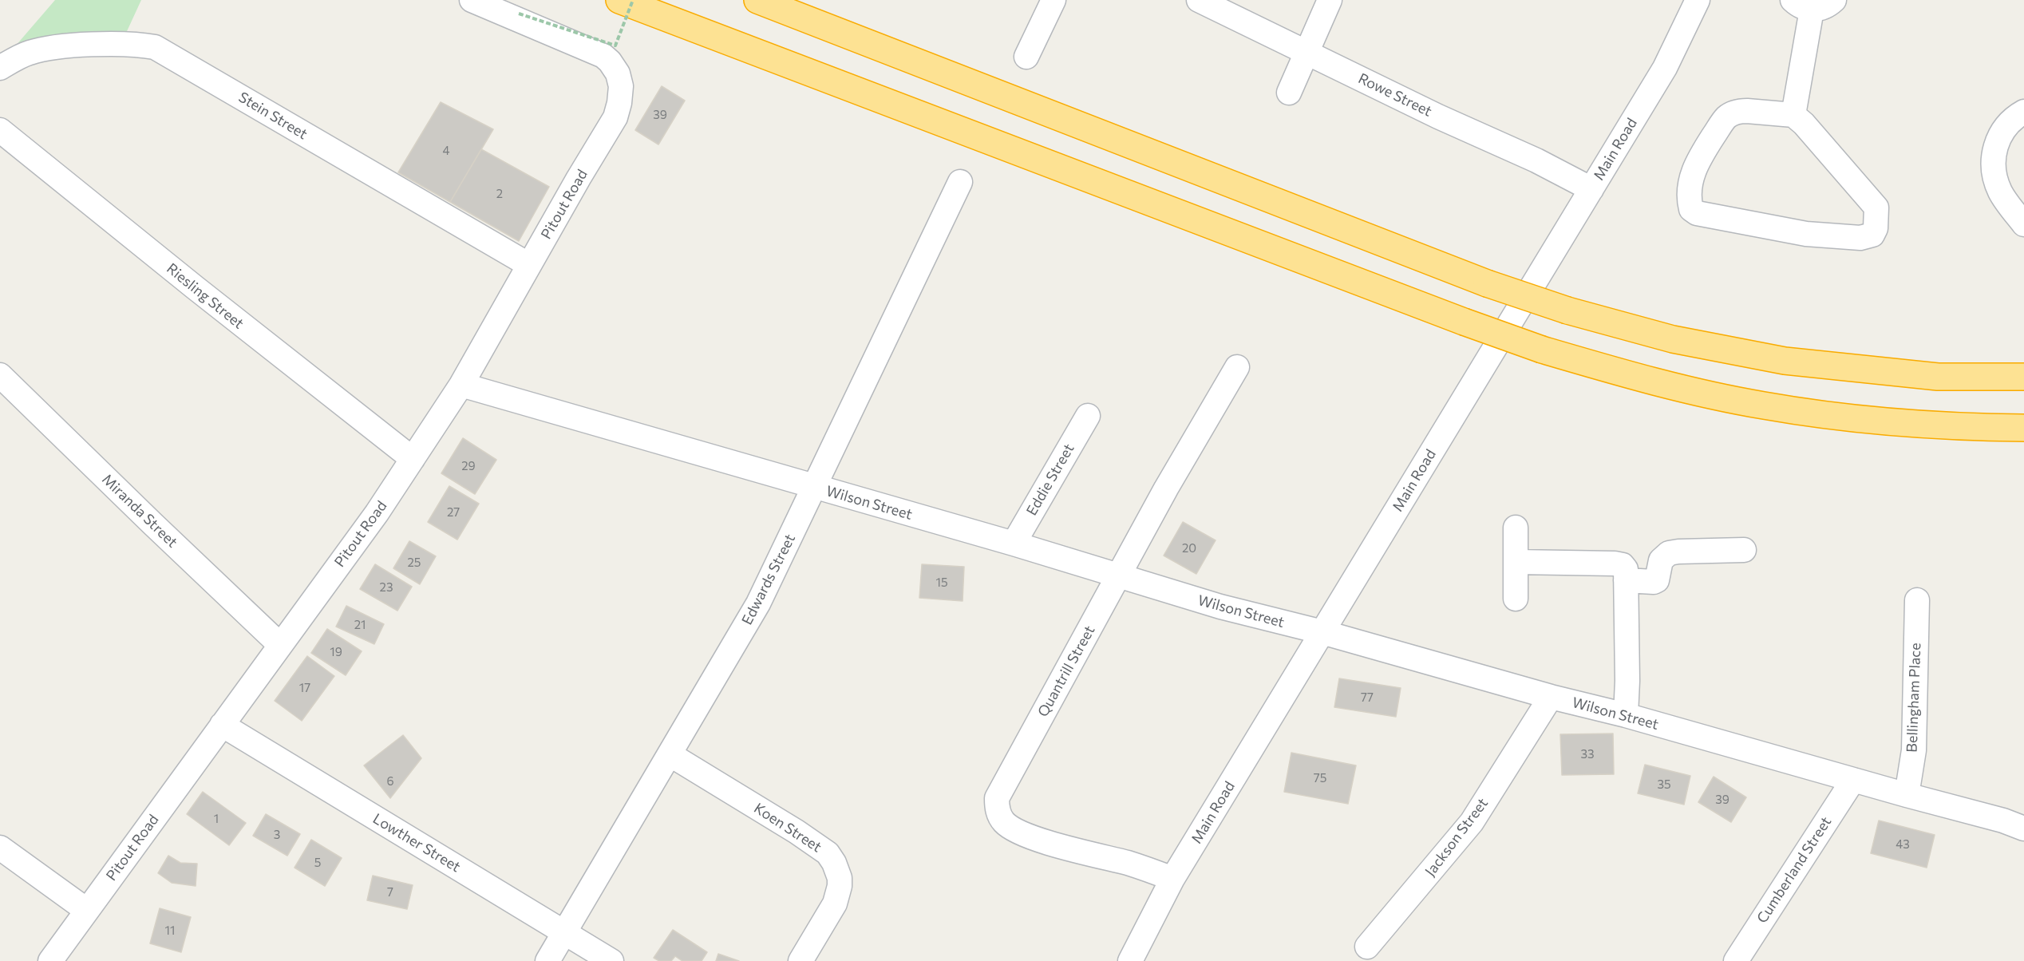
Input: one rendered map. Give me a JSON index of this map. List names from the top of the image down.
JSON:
{
  "streets": {
    "street": [
      "Rowe Street",
      "Stein Street",
      "Main Road",
      "Pitout Road",
      "Riesling Street",
      "Eddie Street",
      "Wilson Street",
      "Miranda Street",
      "Edwards Street",
      "Quantrill Street",
      "Bellingham Place",
      "Koen Street",
      "Jackson Street",
      "Lowther Street",
      "Cumberland Street"
    ]
  },
  "crossings": [
    ["Rowe Street", "Main Road"],
    ["Stein Street", "Pitout Road"],
    ["Main Road", "Wilson Street"],
    ["Main Road", "Quantrill Street"],
    ["Pitout Road", "Riesling Street"],
    ["Pitout Road", "Wilson Street"],
    ["Pitout Road", "Miranda Street"],
    ["Pitout Road", "Lowther Street"],
    ["Eddie Street", "Wilson Street"],
    ["Wilson Street", "Edwards Street"],
    ["Wilson Street", "Quantrill Street"],
    ["Wilson Street", "Bellingham Place"],
    ["Wilson Street", "Jackson Street"],
    ["Wilson Street", "Cumberland Street"],
    ["Edwards Street", "Koen Street"],
    ["Edwards Street", "Lowther Street"]
  ],
  "house_numbers": [
    "39",
    "4",
    "2",
    "29",
    "27",
    "20",
    "25",
    "15",
    "23",
    "21",
    "19",
    "17",
    "77",
    "33",
    "75",
    "6",
    "35",
    "39",
    "1",
    "3",
    "43",
    "5",
    "7",
    "11"
  ]
}
